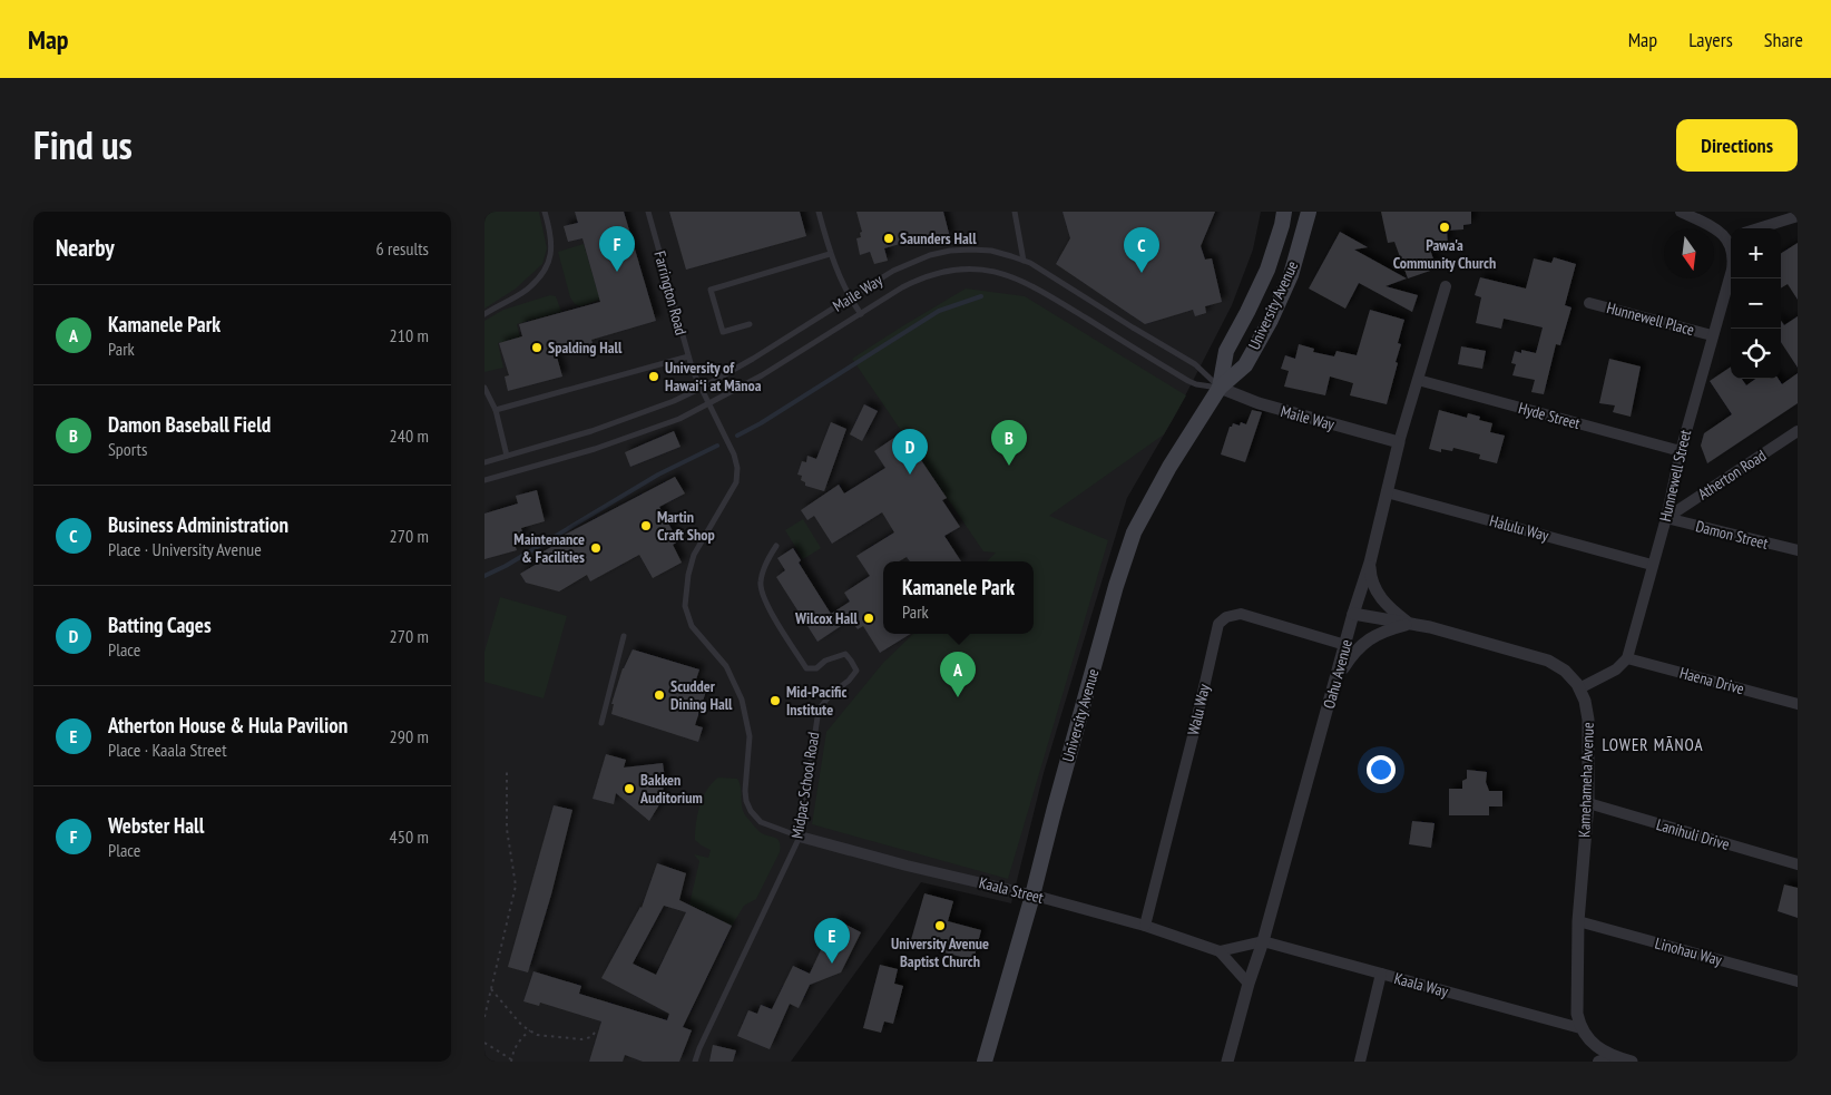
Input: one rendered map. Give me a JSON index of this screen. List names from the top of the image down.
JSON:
{
  "streets": {
    "main road": ["University Avenue"],
    "street": [
      "Maile Way",
      "Hunnewell Place",
      "Hyde Street",
      "Atherton Road",
      "Hunnewell Street",
      "Halulu Way",
      "Damon Street",
      "Oahu Avenue",
      "Haena Drive",
      "Walu Way",
      "Kamehameha Avenue",
      "Lanihuli Drive",
      "Kaala Street",
      "Linohau Way",
      "Kaala Way"
    ],
    "lane": ["Farrington Road", "Midpac School Road"]
  },
  "crossings": [
    ["Farrington Road", "Maile Way"],
    ["Farrington Road", "Midpac School Road"],
    ["Farrington Road", "Kaala Street"],
    ["Maile Way", "University Avenue"],
    ["Maile Way", "Oahu Avenue"],
    ["University Avenue", "Kaala Street"],
    ["Hunnewell Place", "Hunnewell Street"],
    ["Hyde Street", "Hunnewell Street"],
    ["Hyde Street", "Oahu Avenue"],
    ["Atherton Road", "Hunnewell Street"],
    ["Atherton Road", "Damon Street"],
    ["Hunnewell Street", "Halulu Way"],
    ["Hunnewell Street", "Damon Street"],
    ["Hunnewell Street", "Haena Drive"],
    ["Halulu Way", "Oahu Avenue"],
    ["Oahu Avenue", "Walu Way"],
    ["Oahu Avenue", "Kamehameha Avenue"],
    ["Oahu Avenue", "Kaala Street"],
    ["Oahu Avenue", "Kaala Way"],
    ["Walu Way", "Kaala Street"],
    ["Kamehameha Avenue", "Lanihuli Drive"],
    ["Kamehameha Avenue", "Linohau Way"],
    ["Kamehameha Avenue", "Kaala Way"],
    ["Midpac School Road", "Kaala Street"]
  ],
  "districts": ["LOWER MĀNOA"],
  "places": [
    "Pawa'a Community Church",
    "Saunders Hall",
    "Spalding Hall",
    "University of Hawaiʻi at Mānoa",
    "Martin Craft Shop",
    "Maintenance & Facilities",
    "Wilcox Hall",
    "Scudder Dining Hall",
    "Mid-Pacific Institute",
    "Bakken Auditorium",
    "University Avenue Baptist Church"
  ],
  "north": "bottom",
  "page": {
    "header": "Map",
    "nav": ["Map", "Layers", "Share"],
    "title": "Find us",
    "buttons": "Directions",
    "heading": ["Nearby", "6 results"],
    "pins": [
      "F",
      "C",
      "B",
      "D",
      "A",
      "E"
    ],
    "map_buttons": ["+", "−"],
    "list": [
      {
        "mark": "A",
        "name": "Kamanele Park",
        "note": "Park",
        "value": "210 m"
      },
      {
        "mark": "B",
        "name": "Damon Baseball Field",
        "note": "Sports",
        "value": "240 m"
      },
      {
        "mark": "C",
        "name": "Business Administration",
        "note": "Place · University Avenue",
        "value": "270 m"
      },
      {
        "mark": "D",
        "name": "Batting Cages",
        "note": "Place",
        "value": "270 m"
      },
      {
        "mark": "E",
        "name": "Atherton House & Hula Pavilion",
        "note": "Place · Kaala Street",
        "value": "290 m"
      },
      {
        "mark": "F",
        "name": "Webster Hall",
        "note": "Place",
        "value": "450 m"
      }
    ],
    "popup": ["Kamanele Park", "Park"]
  }
}
